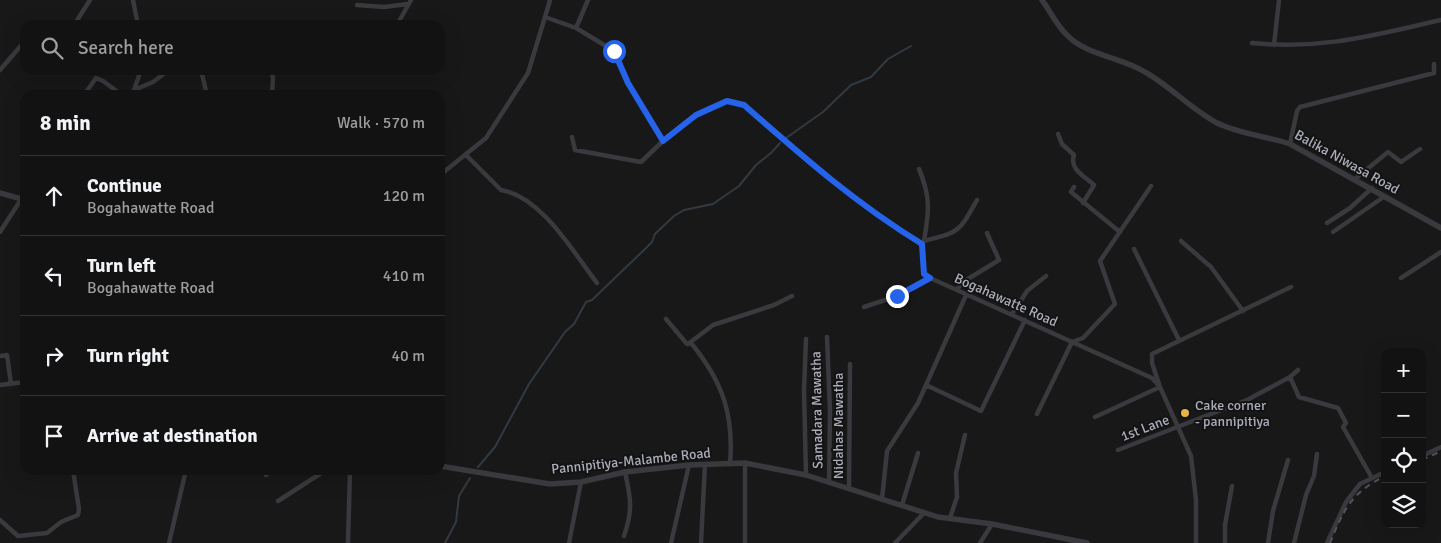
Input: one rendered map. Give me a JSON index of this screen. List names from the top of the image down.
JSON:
{
  "streets": {
    "street": [
      "Balika Niwasa Road",
      "Bogahawatte Road",
      "Samadara Mawatha",
      "Nidahas Mawatha",
      "1st Lane",
      "Pannipitiya-Malambe Road"
    ]
  },
  "crossings": [
    ["Bogahawatte Road", "1st Lane"],
    ["Samadara Mawatha", "Pannipitiya-Malambe Road"],
    ["Nidahas Mawatha", "Pannipitiya-Malambe Road"]
  ],
  "places": ["Cake corner - pannipitiya"],
  "page": {
    "search": "Search here",
    "heading": ["8 min", "Walk · 570 m"],
    "list": [
      ["Continue", "Bogahawatte Road", "120 m"],
      ["Turn left", "Bogahawatte Road", "410 m"],
      ["Turn right", "40 m"],
      "Arrive at destination"
    ],
    "map_buttons": ["+", "−"]
  }
}
